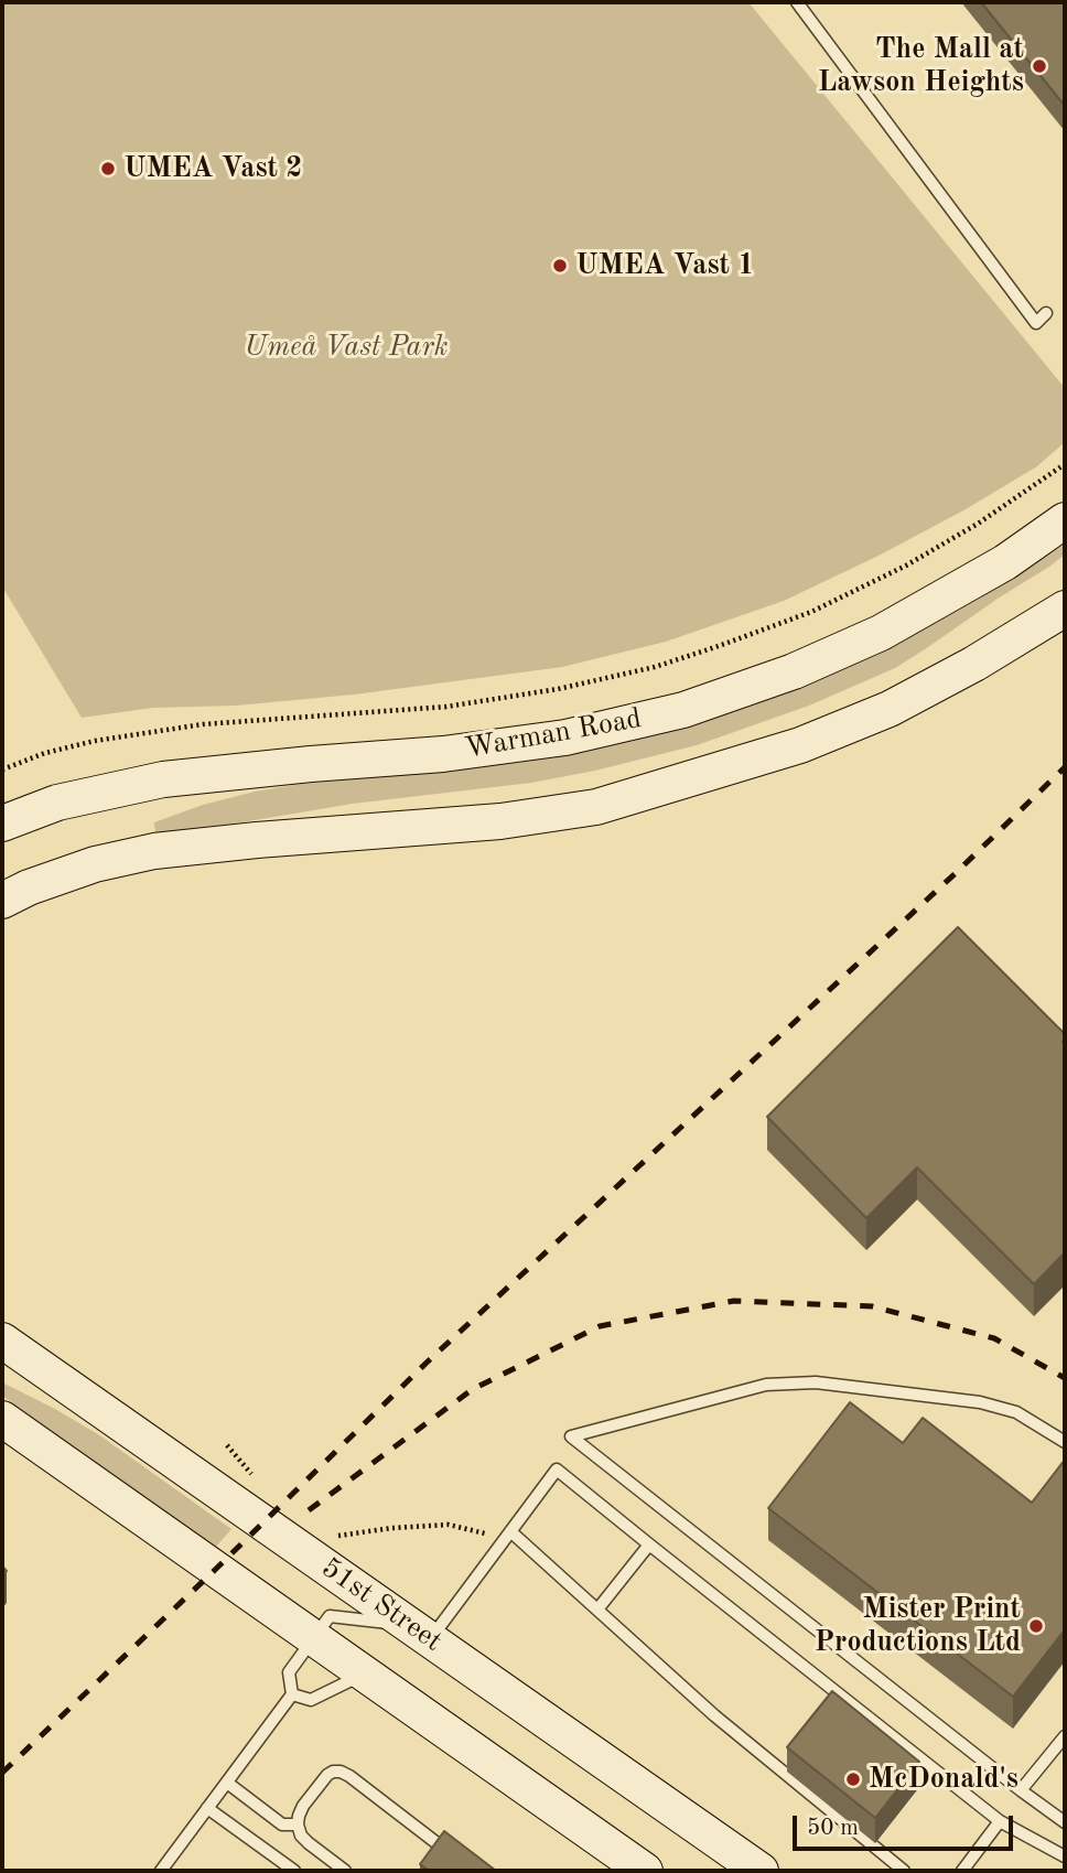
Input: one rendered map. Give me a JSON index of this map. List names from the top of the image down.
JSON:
{
  "streets": {
    "main road": ["Warman Road", "51st Street"]
  },
  "parks": ["Umeå Vast Park"],
  "places": [
    "The Mall at Lawson Heights",
    "UMEA Vast 2",
    "UMEA Vast 1",
    "Mister Print Productions Ltd",
    "McDonald's"
  ],
  "scale_bar": "50 m"
}
